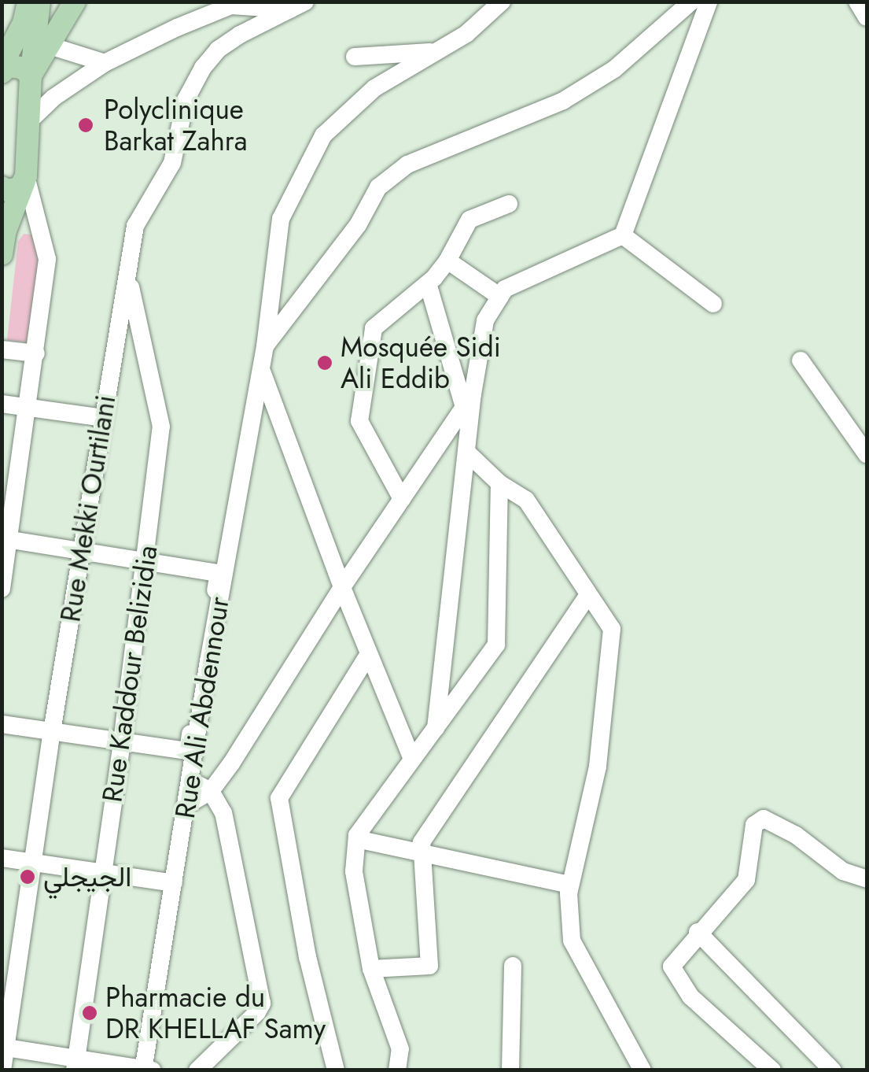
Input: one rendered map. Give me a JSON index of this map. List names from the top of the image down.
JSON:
{
  "streets": {
    "street": ["Rue Mekki Ourtilani", "Rue Kaddour Belizidia", "Rue Ali Abdennour"]
  },
  "crossings": [
    ["Rue Mekki Ourtilani", "Rue Kaddour Belizidia"]
  ],
  "places": [
    "Polyclinique Barkat Zahra",
    "Mosquée Sidi Ali Eddib",
    "الجيجلي",
    "Pharmacie du DR KHELLAF Samy"
  ]
}
